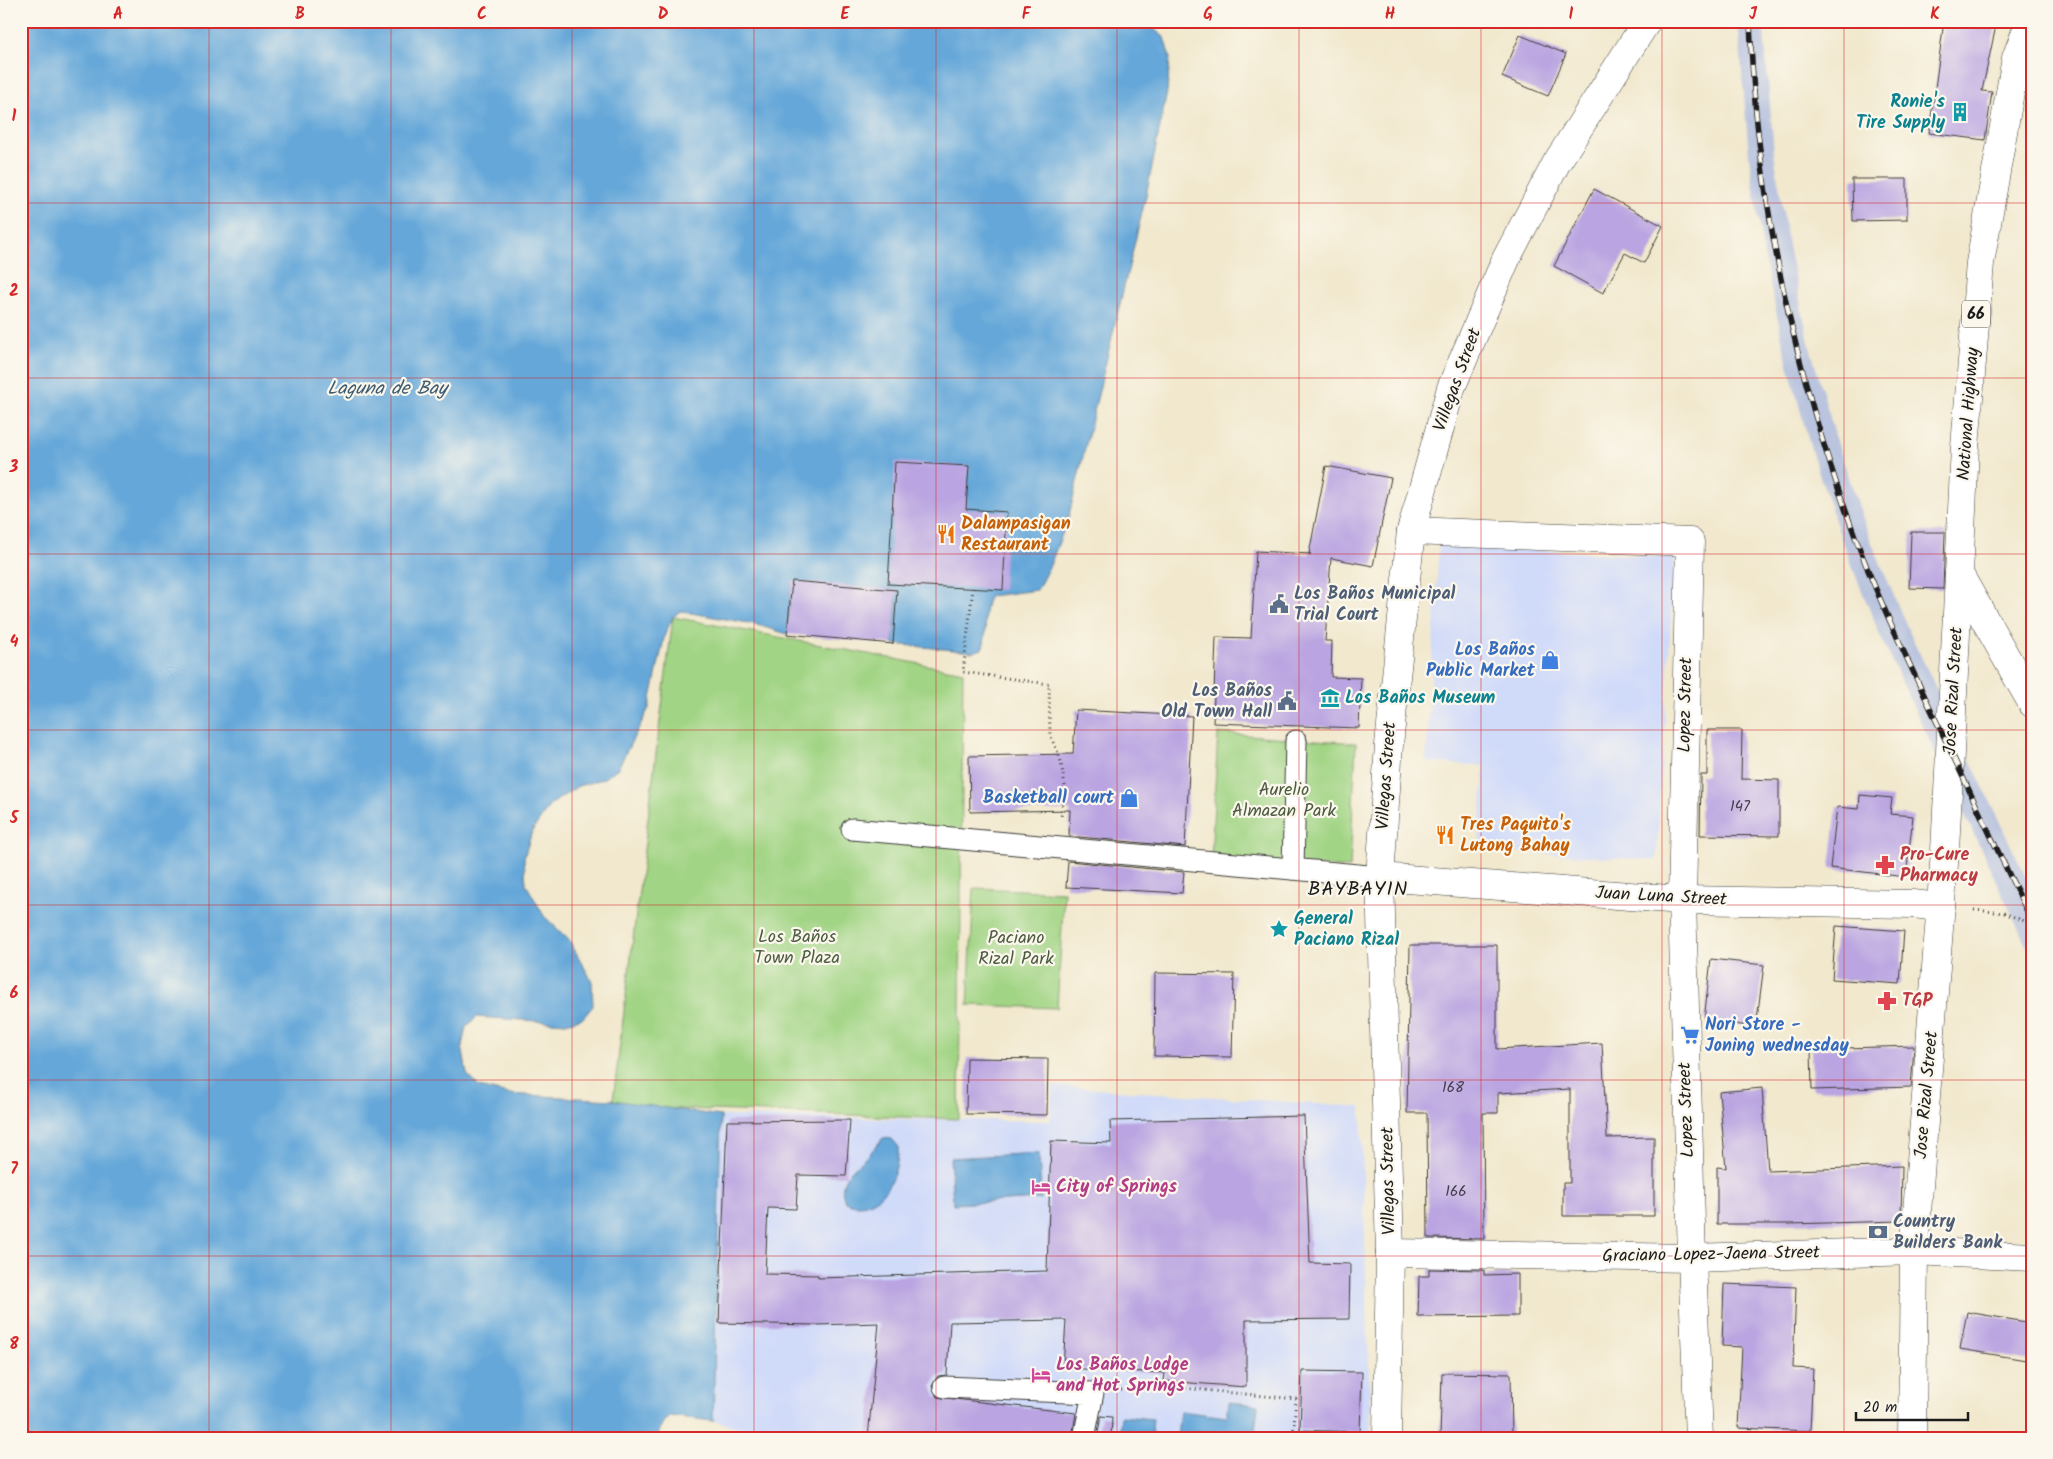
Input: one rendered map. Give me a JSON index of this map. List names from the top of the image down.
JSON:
{
  "streets": {
    "street": [
      "66",
      "Villegas Street",
      "National Highway",
      "Jose Rizal Street",
      "Lopez Street",
      "Juan Luna Street",
      "Graciano Lopez-Jaena Street"
    ]
  },
  "crossings": [
    ["Villegas Street", "Lopez Street"],
    ["Villegas Street", "Juan Luna Street"],
    ["Villegas Street", "Graciano Lopez-Jaena Street"],
    ["National Highway", "Jose Rizal Street"],
    ["Jose Rizal Street", "Juan Luna Street"],
    ["Jose Rizal Street", "Graciano Lopez-Jaena Street"],
    ["Lopez Street", "Juan Luna Street"],
    ["Lopez Street", "Graciano Lopez-Jaena Street"]
  ],
  "districts": ["BAYBAYIN"],
  "water": ["Laguna de Bay"],
  "parks": ["Aurelio Almazan Park", "Los Baños Town Plaza", "Paciano Rizal Park"],
  "places": {
    "building": ["Ronie's Tire Supply"],
    "restaurant": ["Dalampasigan Restaurant", "Tres Paquito's Lutong Bahay"],
    "public building": ["Los Baños Municipal Trial Court", "Los Baños Old Town Hall"],
    "shop": ["Los Baños Public Market", "Basketball court"],
    "museum": ["Los Baños Museum"],
    "pharmacy": ["Pro-Cure Pharmacy", "TGP"],
    "place": ["General Paciano Rizal"],
    "supermarket": ["Nori Store - Joning wednesday"],
    "hotel": ["City of Springs", "Los Baños Lodge and Hot Springs"],
    "bank": ["Country Builders Bank"]
  },
  "house_numbers": ["147", "168", "166"],
  "scale_bar": "20 m",
  "grid": {
    "columns": [
      "A",
      "B",
      "C",
      "D",
      "E",
      "F",
      "G",
      "H",
      "I",
      "J",
      "K"
    ],
    "rows": [
      "1",
      "2",
      "3",
      "4",
      "5",
      "6",
      "7",
      "8"
    ]
  }
}
